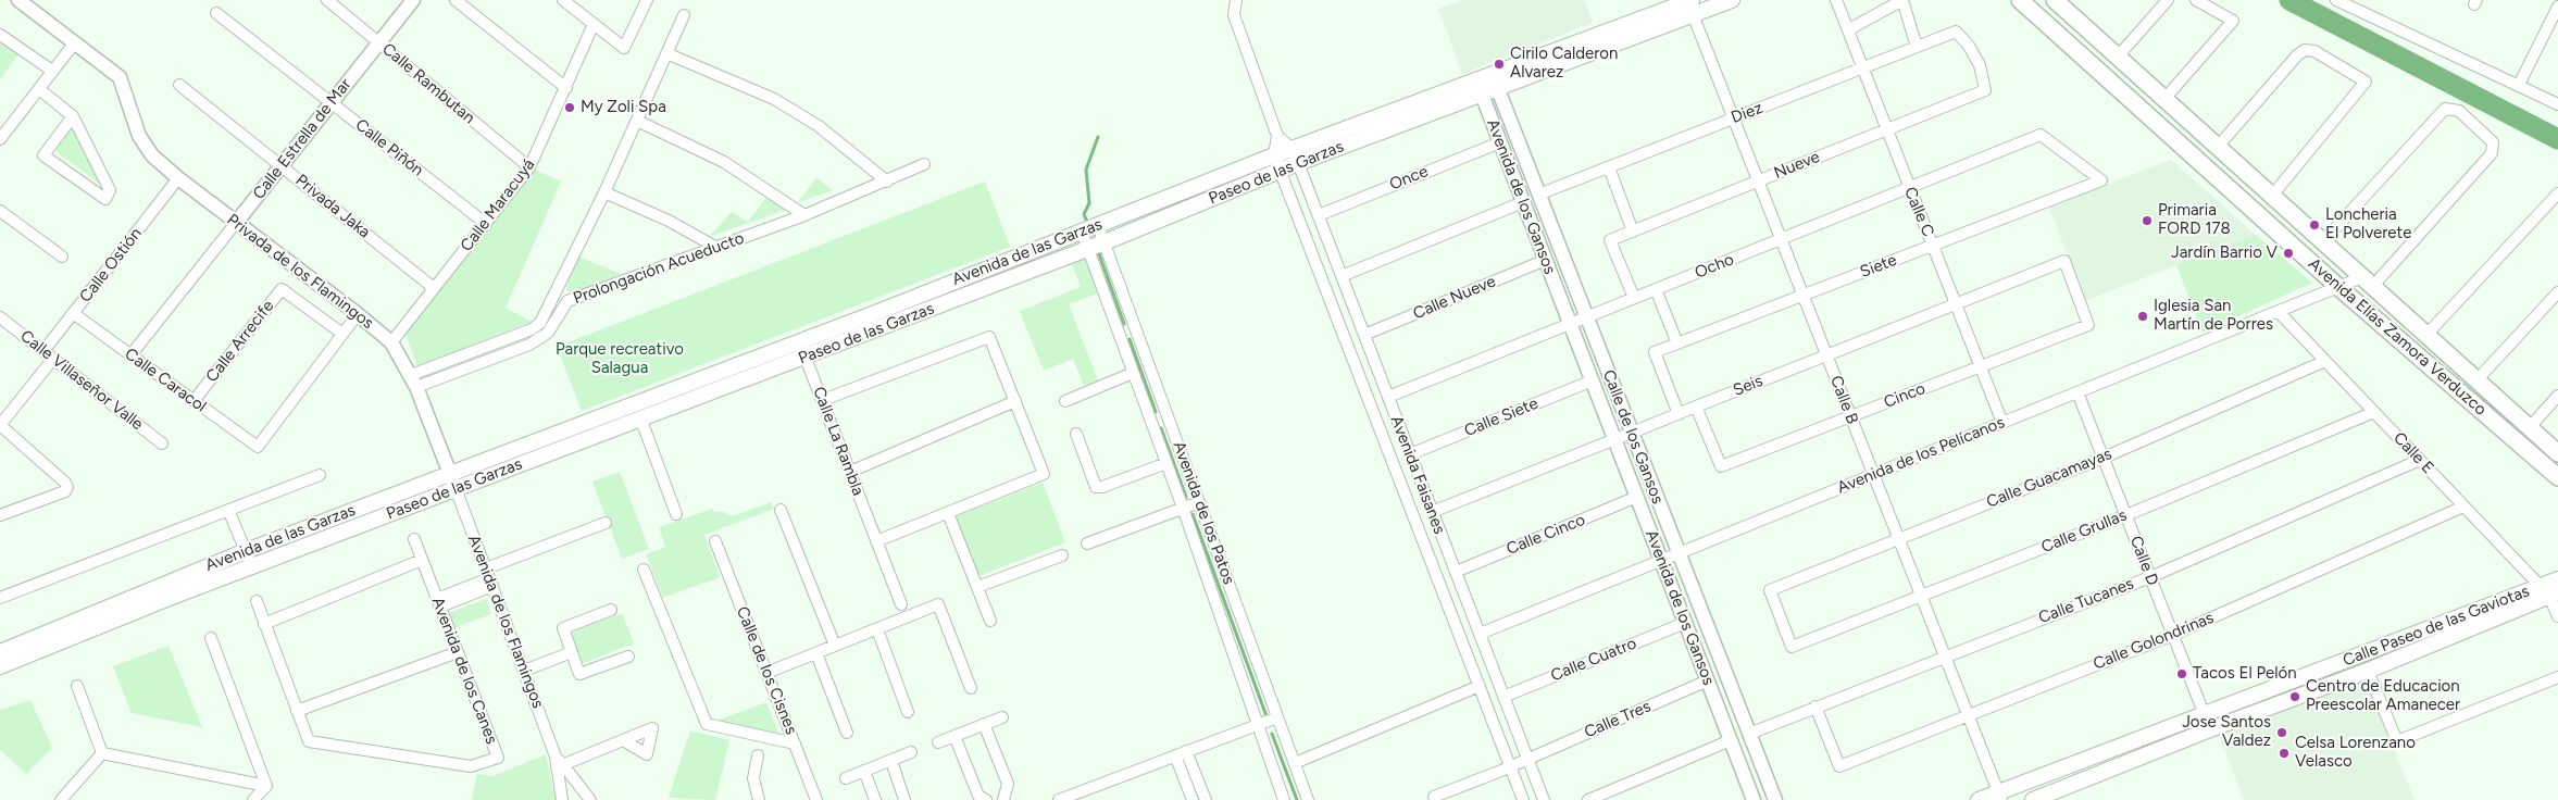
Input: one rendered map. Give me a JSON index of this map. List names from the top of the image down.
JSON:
{
  "streets": {
    "main road": [
      "Paseo de las Garzas",
      "Avenida de las Garzas",
      "Avenida Elías Zamora Verduzco",
      "Calle Paseo de las Gaviotas"
    ],
    "street": [
      "Calle Rambutan",
      "Diez",
      "Calle Estrella de Mar",
      "Calle Piñón",
      "Nueve",
      "Once",
      "Avenida de los Gansos",
      "Calle Maracuyá",
      "Privada Jaka",
      "Calle C",
      "Calle Ostión",
      "Ocho",
      "Siete",
      "Prolongación Acueducto",
      "Privada de los Flamingos",
      "Calle Nueve",
      "Calle Arrecife",
      "Calle Villaseñor Valle",
      "Calle Caracol",
      "Seis",
      "Cinco",
      "Calle B",
      "Calle Siete",
      "Calle de los Gansos",
      "Calle La Rambla",
      "Calle E",
      "Avenida de los Pelícanos",
      "Avenida Faisanes",
      "Calle Guacamayas",
      "Avenida de los Patos",
      "Calle Grullas",
      "Calle Cinco",
      "Calle D",
      "Calle Tucanes",
      "Avenida de los Flamingos",
      "Calle Golondrinas",
      "Calle Cuatro",
      "Avenida de los Canes",
      "Calle de los Cisnes",
      "Calle Tres"
    ]
  },
  "crossings": [
    ["Calle Rambutan", "Calle Estrella de Mar"],
    ["Calle Rambutan", "Calle Maracuyá"],
    ["Diez", "Nueve"],
    ["Diez", "Calle C"],
    ["Diez", "Calle B"],
    ["Diez", "Calle de los Gansos"],
    ["Calle Estrella de Mar", "Calle Piñón"],
    ["Calle Estrella de Mar", "Privada Jaka"],
    ["Calle Estrella de Mar", "Privada de los Flamingos"],
    ["Calle Estrella de Mar", "Calle Caracol"],
    ["Calle Piñón", "Calle Maracuyá"],
    ["Nueve", "Calle C"],
    ["Nueve", "Ocho"],
    ["Nueve", "Calle B"],
    ["Paseo de las Garzas", "Avenida de las Garzas"],
    ["Paseo de las Garzas", "Privada de los Flamingos"],
    ["Paseo de las Garzas", "Calle La Rambla"],
    ["Paseo de las Garzas", "Avenida Faisanes"],
    ["Paseo de las Garzas", "Avenida de los Patos"],
    ["Paseo de las Garzas", "Avenida de los Flamingos"],
    ["Once", "Avenida de los Gansos"],
    ["Once", "Avenida Faisanes"],
    ["Avenida de los Gansos", "Avenida de las Garzas"],
    ["Avenida de los Gansos", "Ocho"],
    ["Avenida de los Gansos", "Calle Nueve"],
    ["Avenida de los Gansos", "Seis"],
    ["Avenida de los Gansos", "Calle Siete"],
    ["Avenida de los Gansos", "Avenida de los Pelícanos"],
    ["Avenida de los Gansos", "Calle Cinco"],
    ["Avenida de los Gansos", "Calle Cuatro"],
    ["Avenida de los Gansos", "Calle Tres"],
    ["Calle Maracuyá", "Privada Jaka"],
    ["Calle Maracuyá", "Privada de los Flamingos"],
    ["Calle C", "Ocho"],
    ["Calle C", "Siete"],
    ["Calle C", "Seis"],
    ["Calle C", "Cinco"],
    ["Calle C", "Avenida de los Pelícanos"],
    ["Avenida de las Garzas", "Privada de los Flamingos"],
    ["Avenida de las Garzas", "Calle B"],
    ["Avenida de las Garzas", "Calle de los Gansos"],
    ["Avenida de las Garzas", "Calle La Rambla"],
    ["Avenida de las Garzas", "Avenida Faisanes"],
    ["Avenida de las Garzas", "Avenida de los Patos"],
    ["Calle Ostión", "Privada de los Flamingos"],
    ["Calle Ostión", "Calle Villaseñor Valle"],
    ["Calle Ostión", "Calle Caracol"],
    ["Ocho", "Siete"],
    ["Ocho", "Calle B"],
    ["Ocho", "Calle de los Gansos"],
    ["Ocho", "Avenida Faisanes"],
    ["Siete", "Seis"],
    ["Siete", "Calle B"],
    ["Prolongación Acueducto", "Privada de los Flamingos"],
    ["Privada de los Flamingos", "Avenida de los Flamingos"],
    ["Calle Nueve", "Avenida Faisanes"],
    ["Avenida Elías Zamora Verduzco", "Avenida de los Pelícanos"],
    ["Calle Arrecife", "Calle Caracol"],
    ["Seis", "Cinco"],
    ["Seis", "Calle B"],
    ["Seis", "Calle de los Gansos"],
    ["Seis", "Avenida Faisanes"],
    ["Cinco", "Calle B"],
    ["Calle B", "Avenida de los Pelícanos"],
    ["Calle B", "Calle Guacamayas"],
    ["Calle B", "Calle Grullas"],
    ["Calle B", "Calle Tucanes"],
    ["Calle B", "Calle Paseo de las Gaviotas"],
    ["Calle B", "Calle Golondrinas"],
    ["Calle Siete", "Avenida Faisanes"],
    ["Calle de los Gansos", "Avenida de los Pelícanos"],
    ["Calle de los Gansos", "Calle Tucanes"],
    ["Calle E", "Avenida de los Pelícanos"],
    ["Calle E", "Calle Guacamayas"],
    ["Calle E", "Calle Grullas"],
    ["Calle E", "Calle Tucanes"],
    ["Calle E", "Calle Paseo de las Gaviotas"],
    ["Calle E", "Calle Golondrinas"],
    ["Avenida de los Pelícanos", "Avenida Faisanes"],
    ["Avenida de los Pelícanos", "Calle D"],
    ["Avenida Faisanes", "Calle Cinco"],
    ["Avenida Faisanes", "Calle Cuatro"],
    ["Avenida Faisanes", "Calle Tres"],
    ["Calle Guacamayas", "Calle Grullas"],
    ["Calle Guacamayas", "Calle D"],
    ["Calle Grullas", "Calle D"],
    ["Calle D", "Calle Tucanes"],
    ["Calle D", "Calle Paseo de las Gaviotas"],
    ["Calle D", "Calle Golondrinas"],
    ["Calle Tucanes", "Calle Golondrinas"]
  ],
  "parks": ["Parque recreativo Salagua"],
  "places": [
    "Cirilo Calderon Alvarez",
    "My Zoli Spa",
    "Primaria FORD 178",
    "Loncheria El Polverete",
    "Jardín Barrio V",
    "Iglesia San Martín de Porres",
    "Tacos El Pelón",
    "Centro de Educacion Preescolar Amanecer",
    "Jose Santos Valdez",
    "Celsa Lorenzano Velasco"
  ]
}
